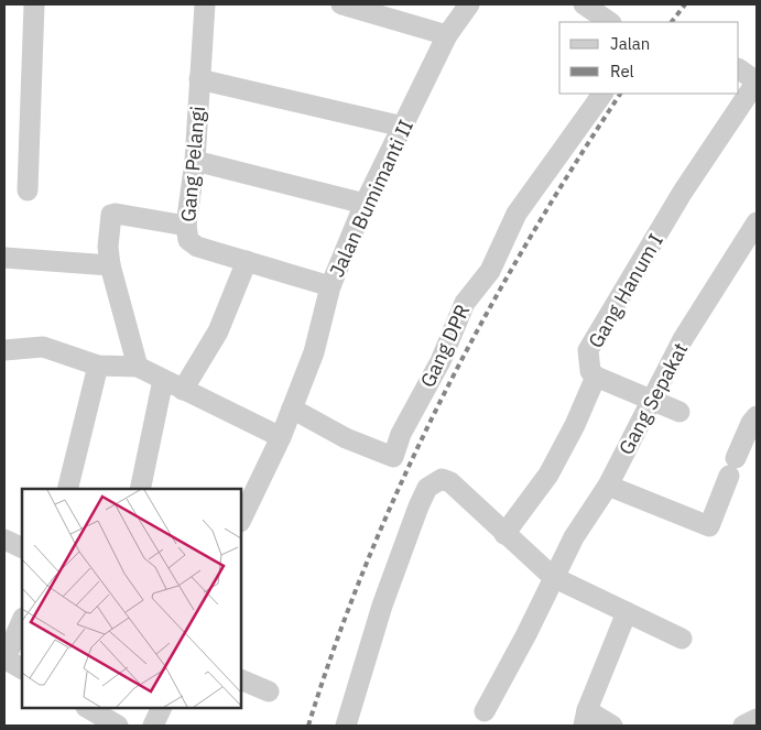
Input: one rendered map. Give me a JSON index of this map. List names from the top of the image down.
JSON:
{
  "streets": {
    "street": [
      "Gang Pelangi",
      "Jalan Bumimanti II",
      "Gang Hanum I",
      "Gang DPR",
      "Gang Sepakat"
    ]
  },
  "crossings": [
    ["Gang Pelangi", "Jalan Bumimanti II"],
    ["Jalan Bumimanti II", "Gang DPR"]
  ],
  "legend": ["Jalan", "Rel"]
}
